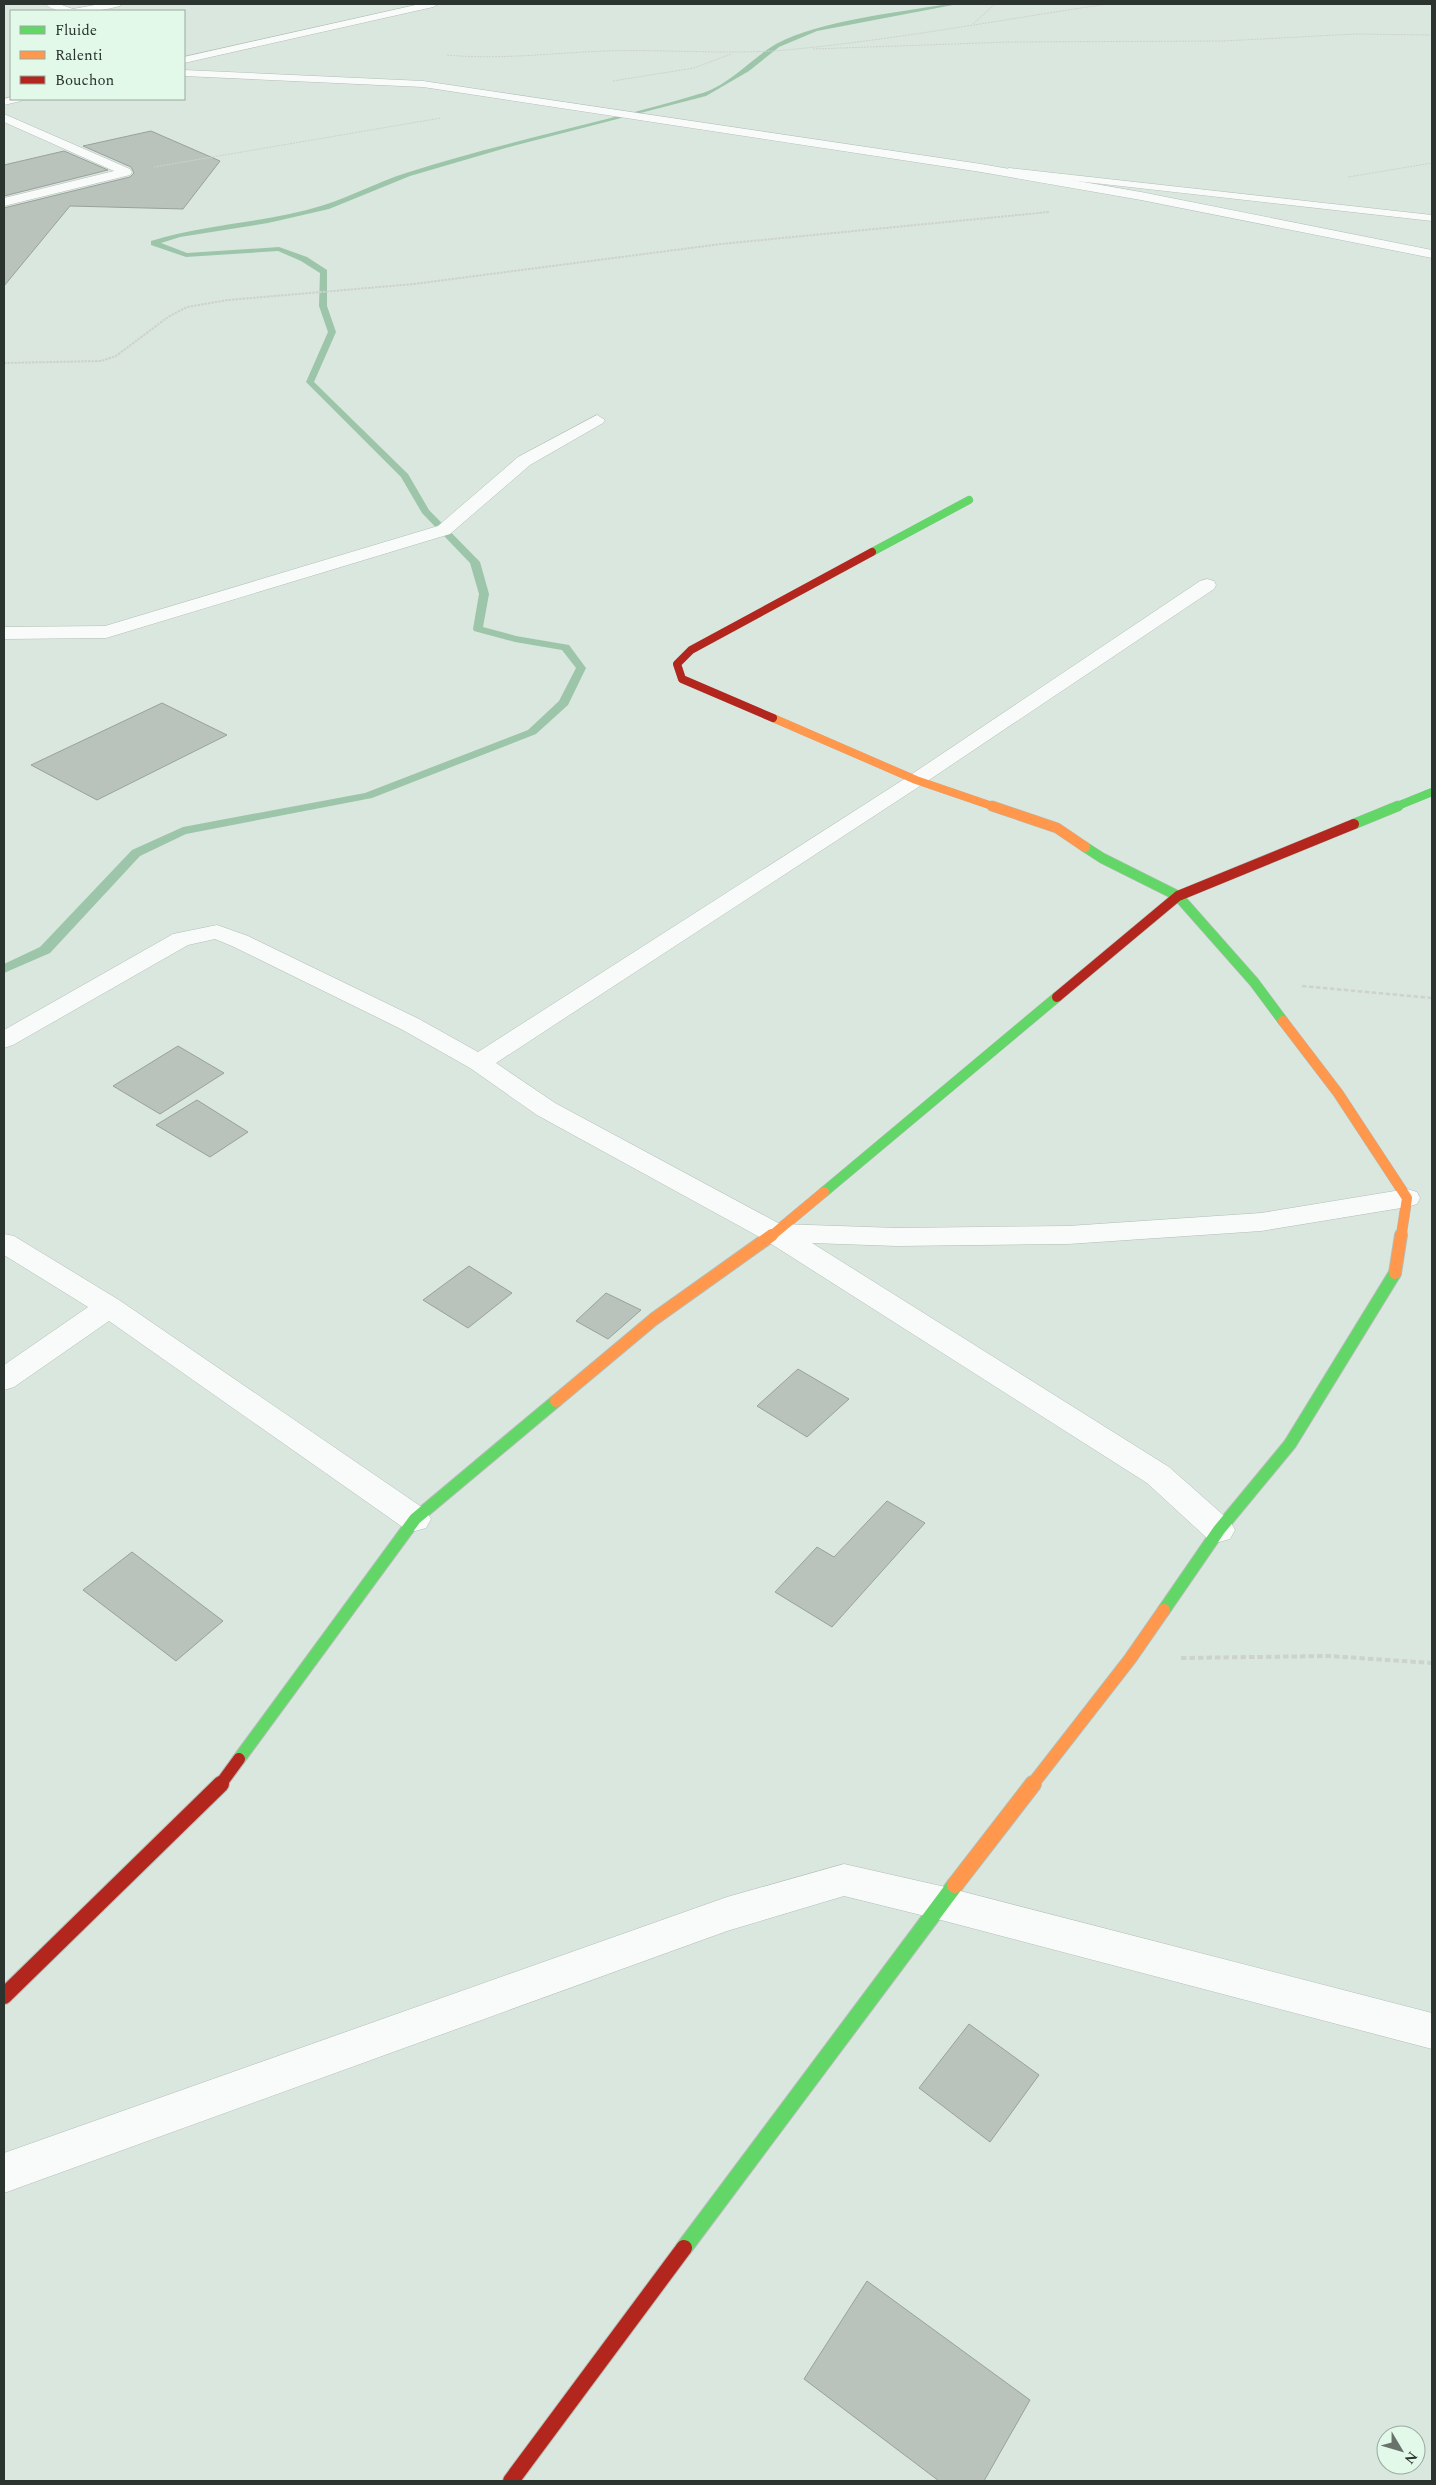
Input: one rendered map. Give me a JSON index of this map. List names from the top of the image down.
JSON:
{
  "legend": ["Fluide", "Ralenti", "Bouchon"],
  "north": "bottom right"
}
